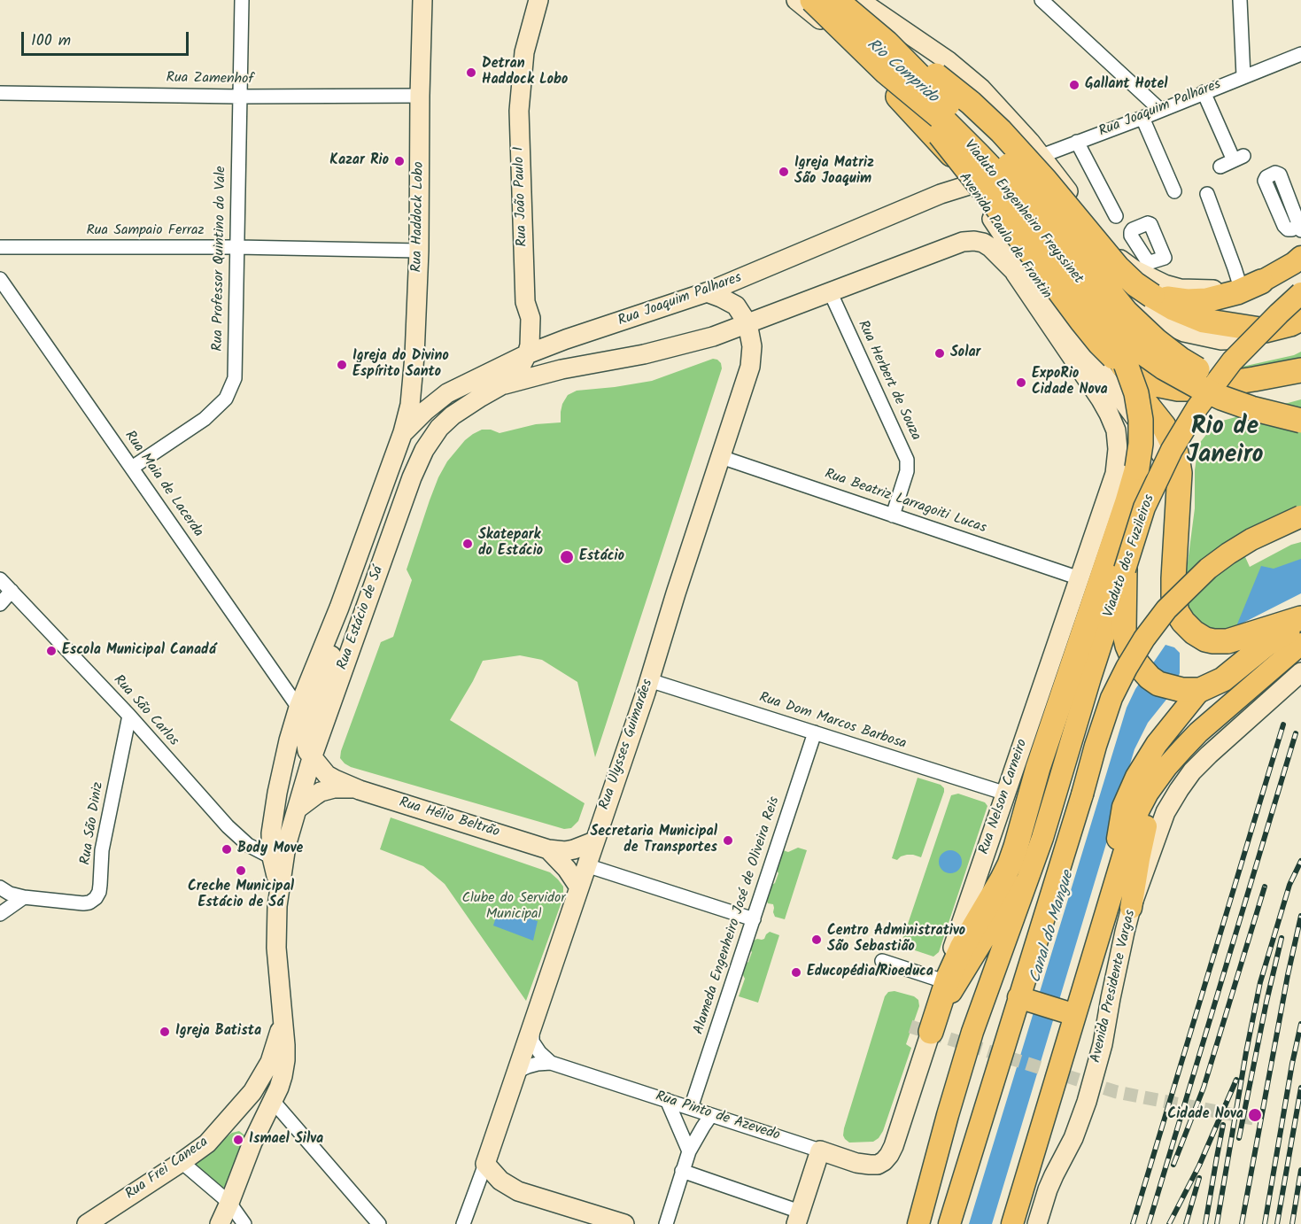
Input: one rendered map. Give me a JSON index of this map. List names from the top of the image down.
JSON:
{
  "streets": {
    "highway": ["Viaduto Engenheiro Freyssinet"],
    "main road": [
      "Rua Joaquim Palhares",
      "Rua João Paulo I",
      "Rua Haddock Lobo",
      "Avenida Paulo de Frontin",
      "Viaduto dos Fuzileiros",
      "Rua Estácio de Sá",
      "Rua Ulysses Guimarães",
      "Rua Nelson Carneiro",
      "Rua Hélio Beltrão",
      "Avenida Presidente Vargas",
      "Rua Pinto de Azevedo",
      "Rua Frei Caneca"
    ],
    "street": [
      "Rua Zamenhof",
      "Rua Sampaio Ferraz",
      "Rua Professor Quintino do Vale",
      "Rua Herbert de Souza",
      "Rua Maia de Lacerda",
      "Rua Beatriz Larragoiti Lucas",
      "Rua São Carlos",
      "Rua Dom Marcos Barbosa",
      "Rua São Diniz",
      "Alameda Engenheiro José de Oliveira Reis"
    ]
  },
  "crossings": [
    ["Rua Zamenhof", "Rua Haddock Lobo"],
    ["Rua Zamenhof", "Rua Professor Quintino do Vale"],
    ["Rua Joaquim Palhares", "Rua João Paulo I"],
    ["Rua Joaquim Palhares", "Rua Haddock Lobo"],
    ["Rua Joaquim Palhares", "Avenida Paulo de Frontin"],
    ["Rua Joaquim Palhares", "Rua Estácio de Sá"],
    ["Rua João Paulo I", "Rua Estácio de Sá"],
    ["Viaduto Engenheiro Freyssinet", "Avenida Paulo de Frontin"],
    ["Rua Haddock Lobo", "Rua Sampaio Ferraz"],
    ["Rua Haddock Lobo", "Rua Estácio de Sá"],
    ["Rua Sampaio Ferraz", "Rua Professor Quintino do Vale"],
    ["Avenida Paulo de Frontin", "Rua Nelson Carneiro"],
    ["Rua Professor Quintino do Vale", "Rua Maia de Lacerda"],
    ["Rua Herbert de Souza", "Rua Beatriz Larragoiti Lucas"],
    ["Rua Maia de Lacerda", "Rua Estácio de Sá"],
    ["Rua Beatriz Larragoiti Lucas", "Rua Ulysses Guimarães"],
    ["Rua Beatriz Larragoiti Lucas", "Rua Nelson Carneiro"],
    ["Rua Estácio de Sá", "Rua São Carlos"],
    ["Rua Estácio de Sá", "Rua Hélio Beltrão"],
    ["Rua Estácio de Sá", "Rua Frei Caneca"],
    ["Rua São Carlos", "Rua São Diniz"],
    ["Rua Dom Marcos Barbosa", "Rua Ulysses Guimarães"],
    ["Rua Dom Marcos Barbosa", "Rua Nelson Carneiro"],
    ["Rua Dom Marcos Barbosa", "Alameda Engenheiro José de Oliveira Reis"],
    ["Rua Ulysses Guimarães", "Rua Hélio Beltrão"],
    ["Rua Ulysses Guimarães", "Rua Pinto de Azevedo"],
    ["Rua Nelson Carneiro", "Rua Pinto de Azevedo"],
    ["Alameda Engenheiro José de Oliveira Reis", "Rua Pinto de Azevedo"]
  ],
  "districts": ["Rio de Janeiro"],
  "water": ["Rio Comprido", "Canal do Mangue"],
  "parks": ["Clube do Servidor Municipal"],
  "places": [
    "Detran Haddock Lobo",
    "Gallant Hotel",
    "Kazar Rio",
    "Igreja Matriz São Joaquim",
    "Solar",
    "Igreja do Divino Espírito Santo",
    "ExpoRio Cidade Nova",
    "Skatepark do Estácio",
    "Estácio",
    "Escola Municipal Canadá",
    "Secretaria Municipal de Transportes",
    "Body Move",
    "Creche Municipal Estácio de Sá",
    "Centro Administrativo São Sebastião",
    "Educopédia/Rioeduca",
    "Igreja Batista",
    "Cidade Nova",
    "Ismael Silva"
  ],
  "scale_bar": "100 m"
}
